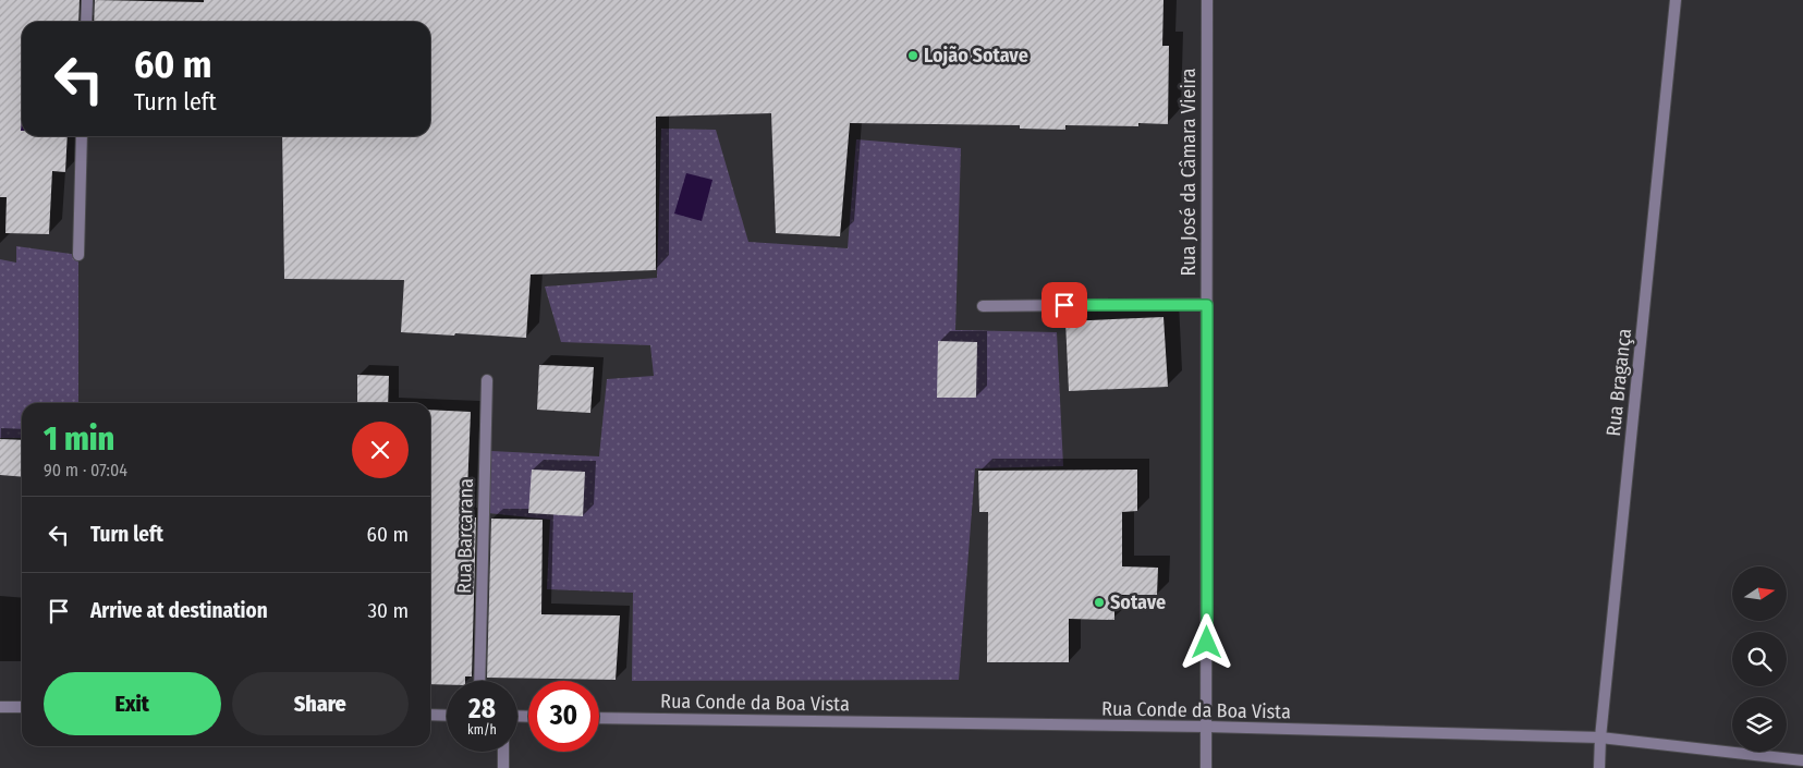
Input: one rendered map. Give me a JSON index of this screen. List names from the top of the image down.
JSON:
{
  "streets": {
    "street": [
      "Rua José da Câmara Vieira",
      "Rua Bragança",
      "Rua Barcarana",
      "Rua Conde da Boa Vista"
    ]
  },
  "crossings": [
    ["Rua José da Câmara Vieira", "Rua Conde da Boa Vista"],
    ["Rua Bragança", "Rua Conde da Boa Vista"]
  ],
  "places": ["Lojão Sotave", "Sotave"],
  "north": "right",
  "page": {
    "turn": ["60 m", "Turn left"],
    "heading": ["1 min", "90 m · 07:04"],
    "list": [
      {
        "name": "Turn left",
        "value": "60 m"
      },
      {
        "name": "Arrive at destination",
        "value": "30 m"
      }
    ],
    "buttons": ["Exit", "Share"],
    "speed": "28 km/h",
    "limit": "30"
  }
}
